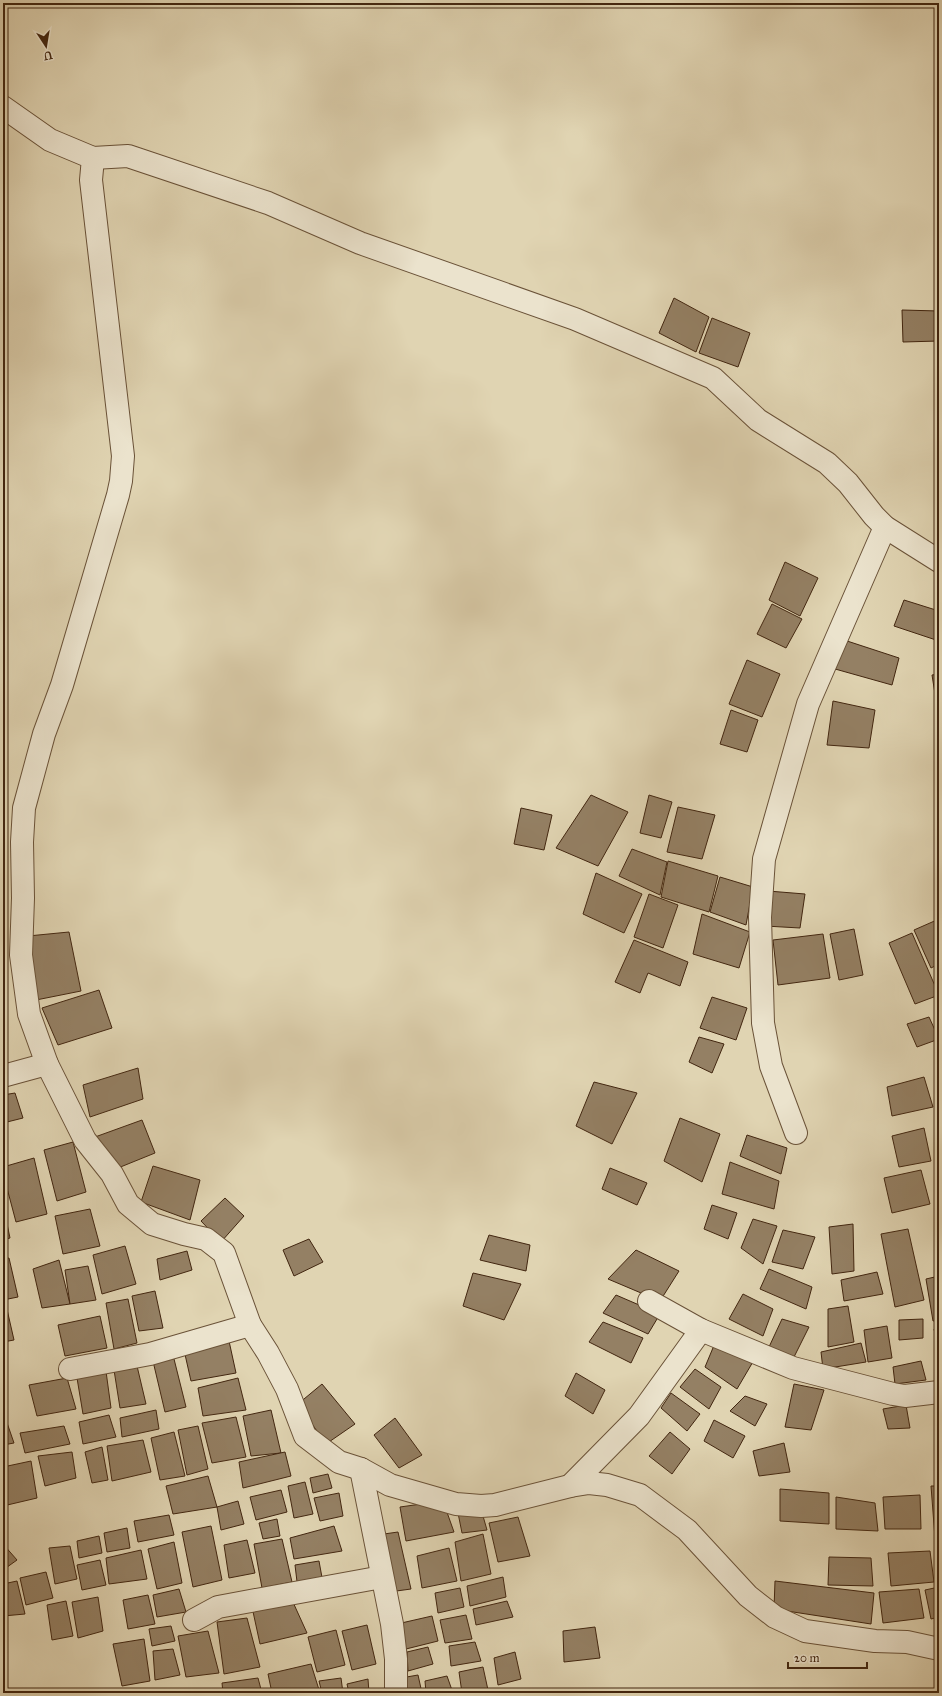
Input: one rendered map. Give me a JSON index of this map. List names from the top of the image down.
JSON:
{
  "scale_bar": "20 m",
  "north": "bottom"
}
